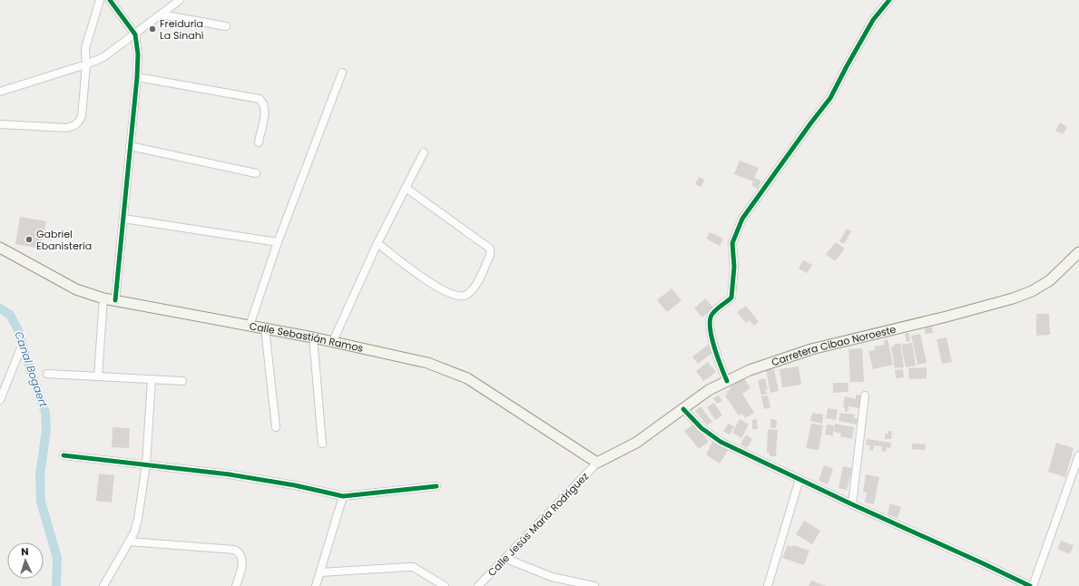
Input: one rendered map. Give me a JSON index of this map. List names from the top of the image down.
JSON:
{
  "streets": {
    "main road": ["Calle Sebastián Ramos", "Carretera Cibao Noroeste"],
    "street": ["Calle Jesús María Rodríguez"]
  },
  "crossings": [
    ["Calle Sebastián Ramos", "Carretera Cibao Noroeste"],
    ["Calle Sebastián Ramos", "Calle Jesús María Rodríguez"],
    ["Carretera Cibao Noroeste", "Calle Jesús María Rodríguez"]
  ],
  "water": ["Canal Bogaert"],
  "places": ["Freiduría La Sinahí", "Gabriel Ebanistería"],
  "north": "top"
}
